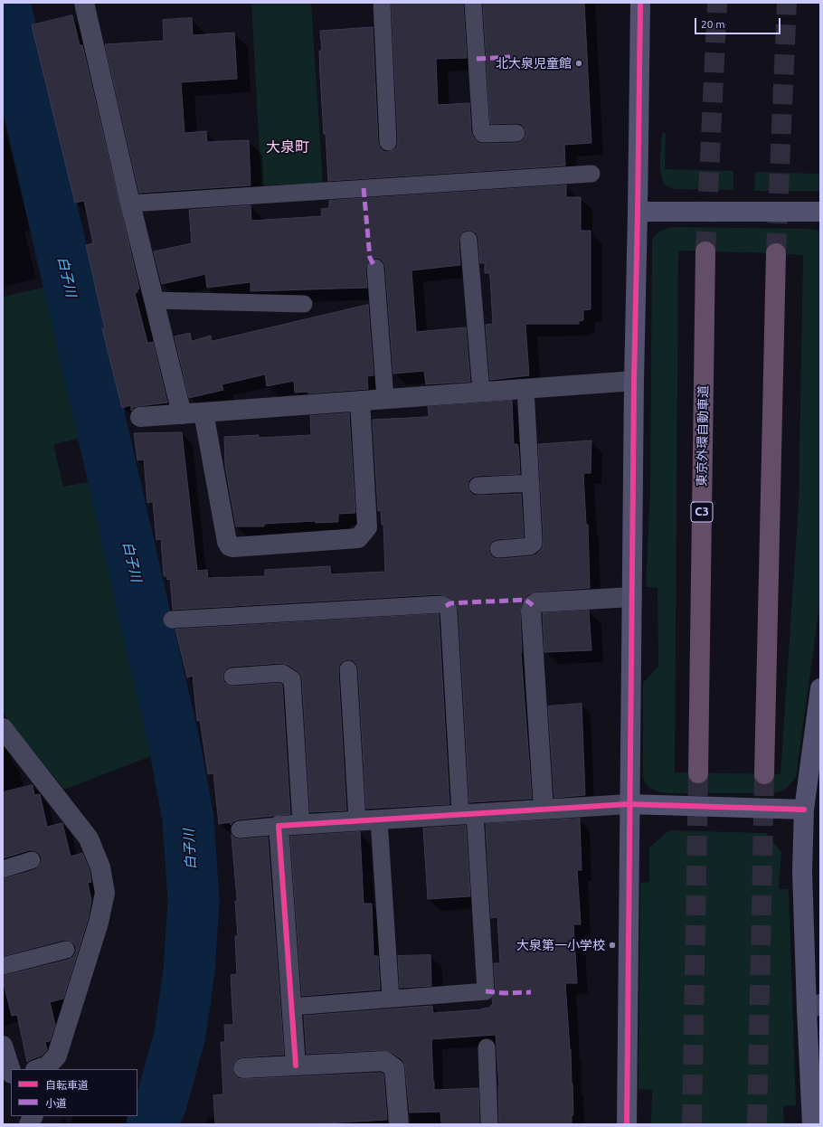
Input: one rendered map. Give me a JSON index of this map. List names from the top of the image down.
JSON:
{
  "streets": {
    "highway": ["東京外環自動車道", "C3"]
  },
  "districts": ["大泉町"],
  "water": ["白子川"],
  "places": ["北大泉児童館", "大泉第一小学校"],
  "legend": ["自転車道", "小道"],
  "scale_bar": "20 m"
}
